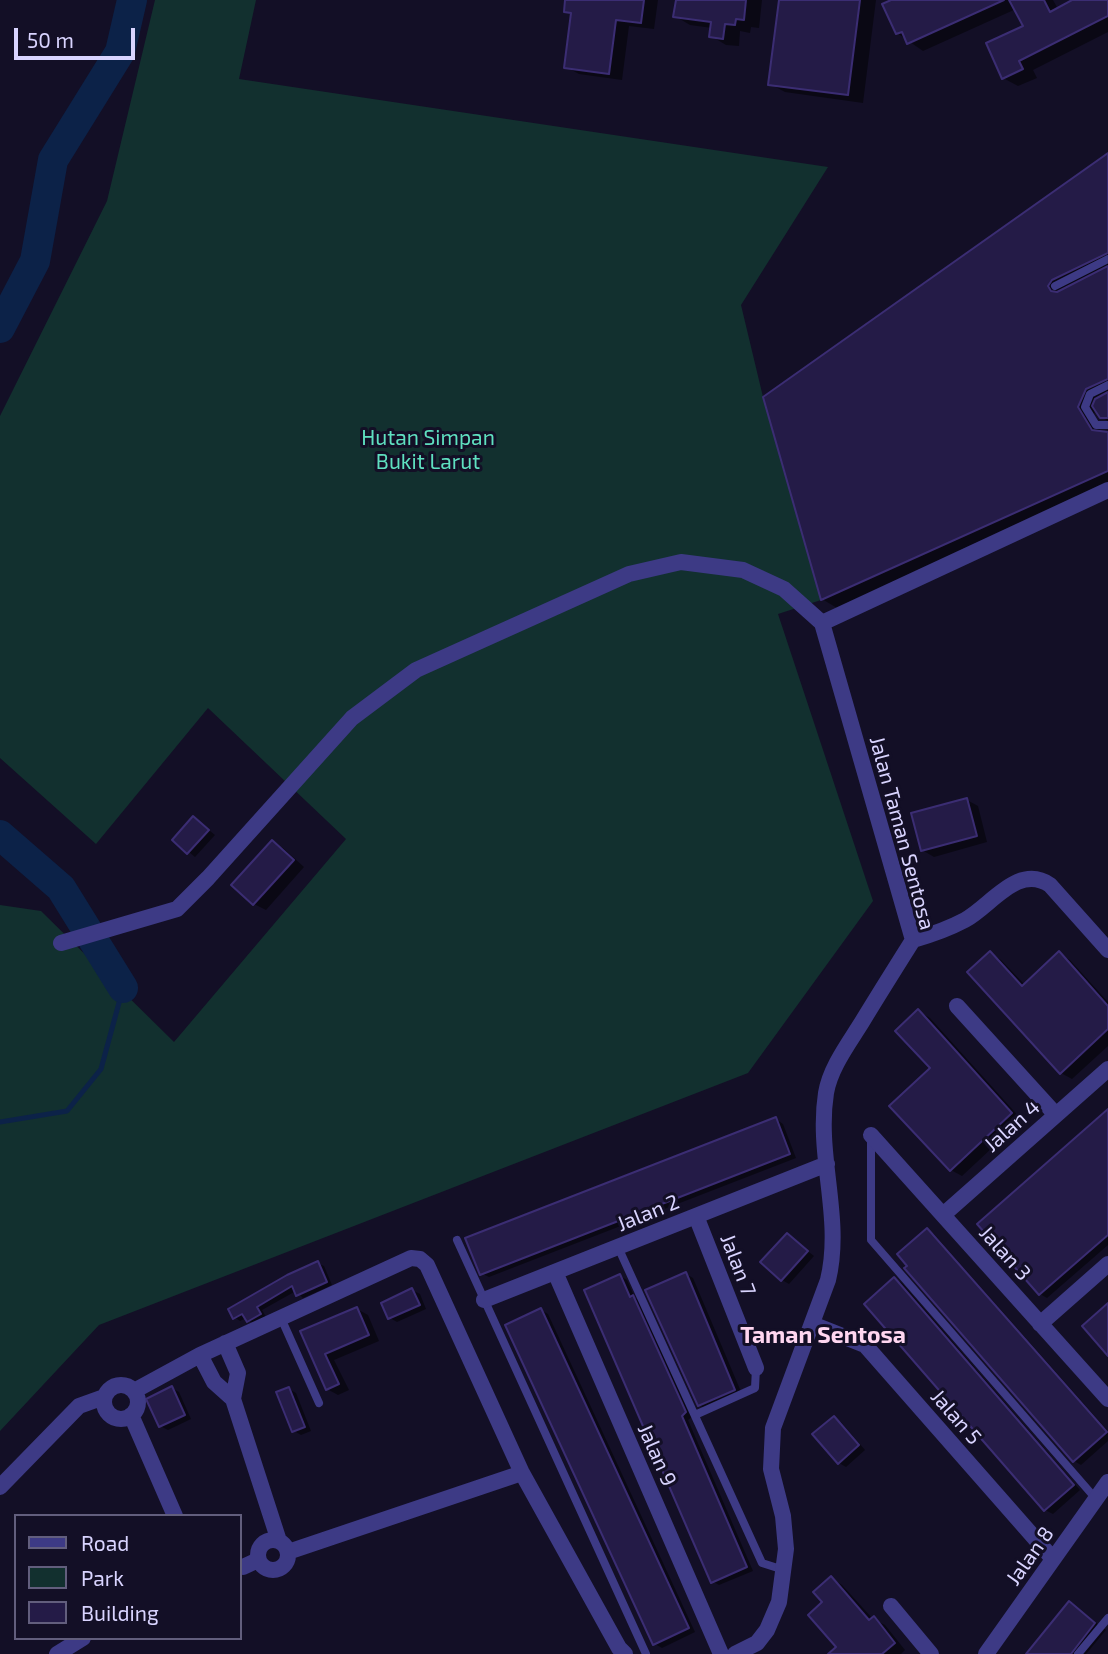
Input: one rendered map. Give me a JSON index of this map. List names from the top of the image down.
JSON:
{
  "streets": {
    "street": [
      "Jalan Taman Sentosa",
      "Jalan 4",
      "Jalan 2",
      "Jalan 3",
      "Jalan 7",
      "Jalan 5",
      "Jalan 9",
      "Jalan 8"
    ]
  },
  "crossings": [
    ["Jalan Taman Sentosa", "Jalan 2"],
    ["Jalan Taman Sentosa", "Jalan 5"],
    ["Jalan 4", "Jalan 3"],
    ["Jalan 2", "Jalan 7"],
    ["Jalan 2", "Jalan 9"],
    ["Jalan 5", "Jalan 8"]
  ],
  "districts": ["Taman Sentosa"],
  "parks": ["Hutan Simpan Bukit Larut"],
  "legend": ["Road", "Park", "Building"],
  "scale_bar": "50 m"
}
